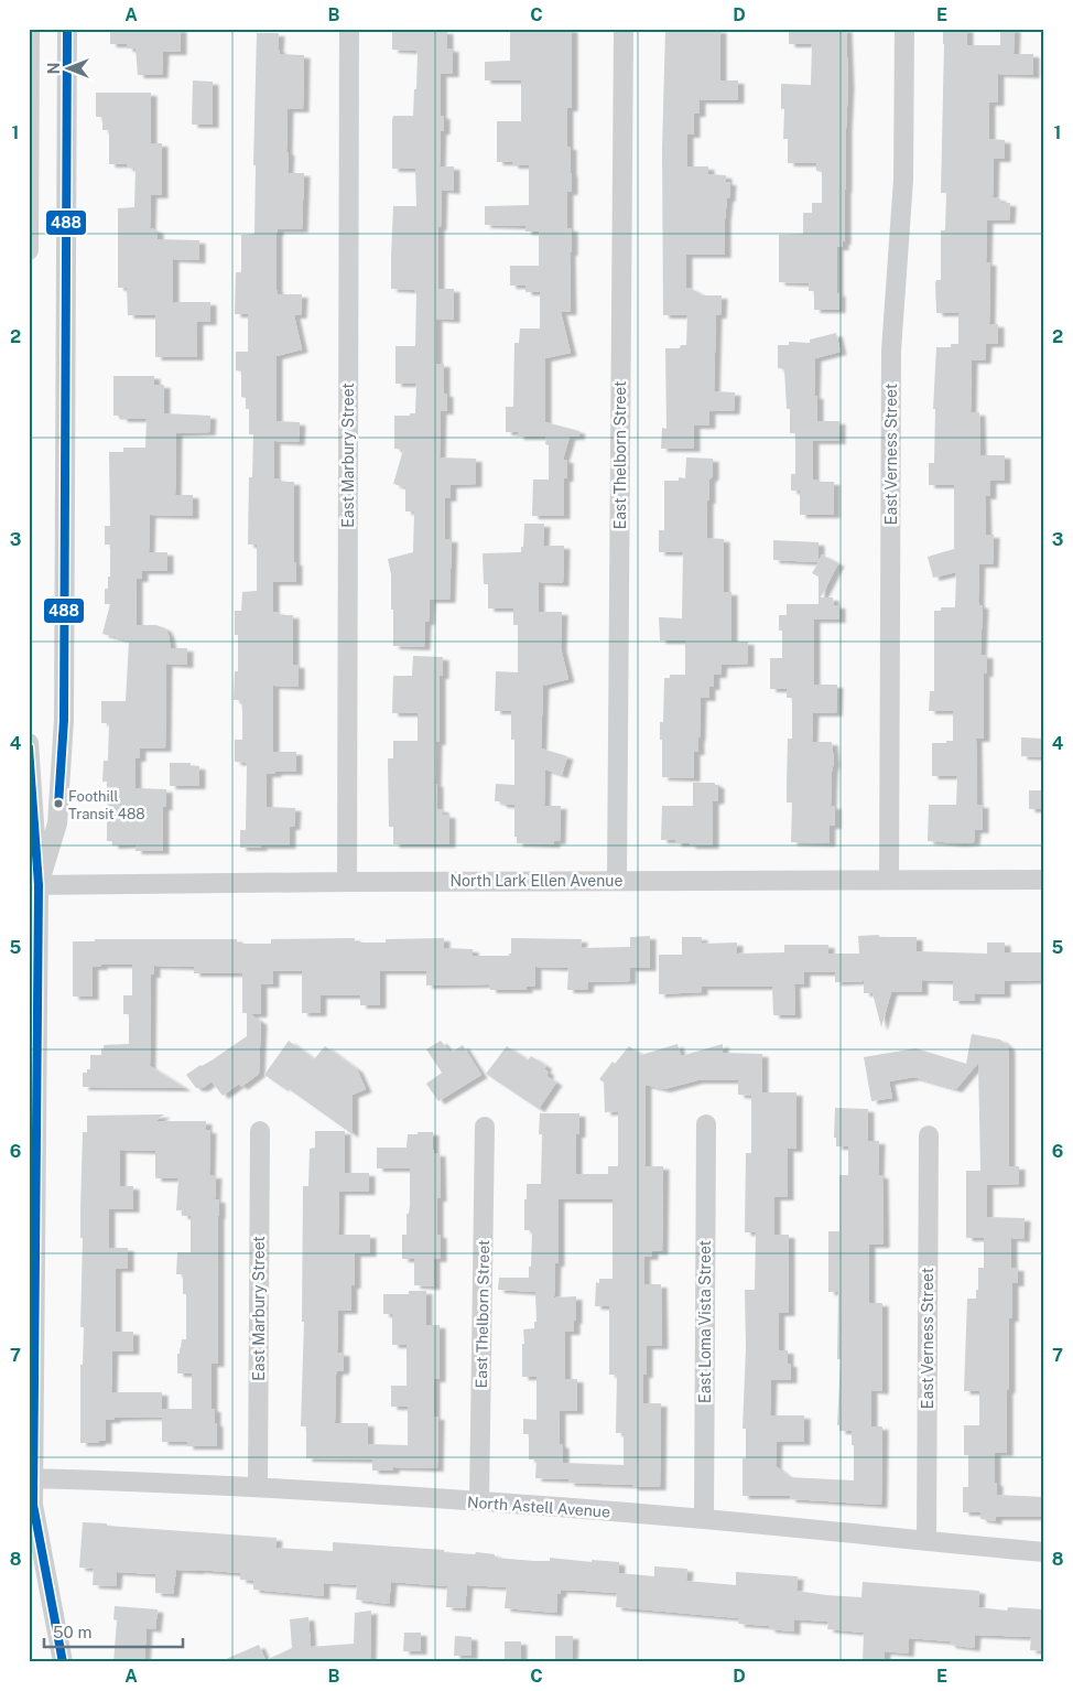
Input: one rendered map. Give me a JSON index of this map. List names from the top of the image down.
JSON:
{
  "streets": {
    "street": [
      "East Verness Street",
      "East Marbury Street",
      "East Thelborn Street",
      "North Lark Ellen Avenue",
      "East Loma Vista Street",
      "North Astell Avenue"
    ]
  },
  "crossings": [
    ["East Verness Street", "North Lark Ellen Avenue"],
    ["East Verness Street", "North Astell Avenue"],
    ["East Marbury Street", "North Lark Ellen Avenue"],
    ["East Marbury Street", "North Astell Avenue"],
    ["East Thelborn Street", "North Lark Ellen Avenue"],
    ["East Thelborn Street", "North Astell Avenue"],
    ["East Loma Vista Street", "North Astell Avenue"]
  ],
  "places": ["Foothill Transit 488"],
  "lines": ["transit line 488"],
  "scale_bar": "50 m",
  "north": "left",
  "grid": {
    "columns": [
      "A",
      "B",
      "C",
      "D",
      "E"
    ],
    "rows": [
      "1",
      "2",
      "3",
      "4",
      "5",
      "6",
      "7",
      "8"
    ]
  }
}
